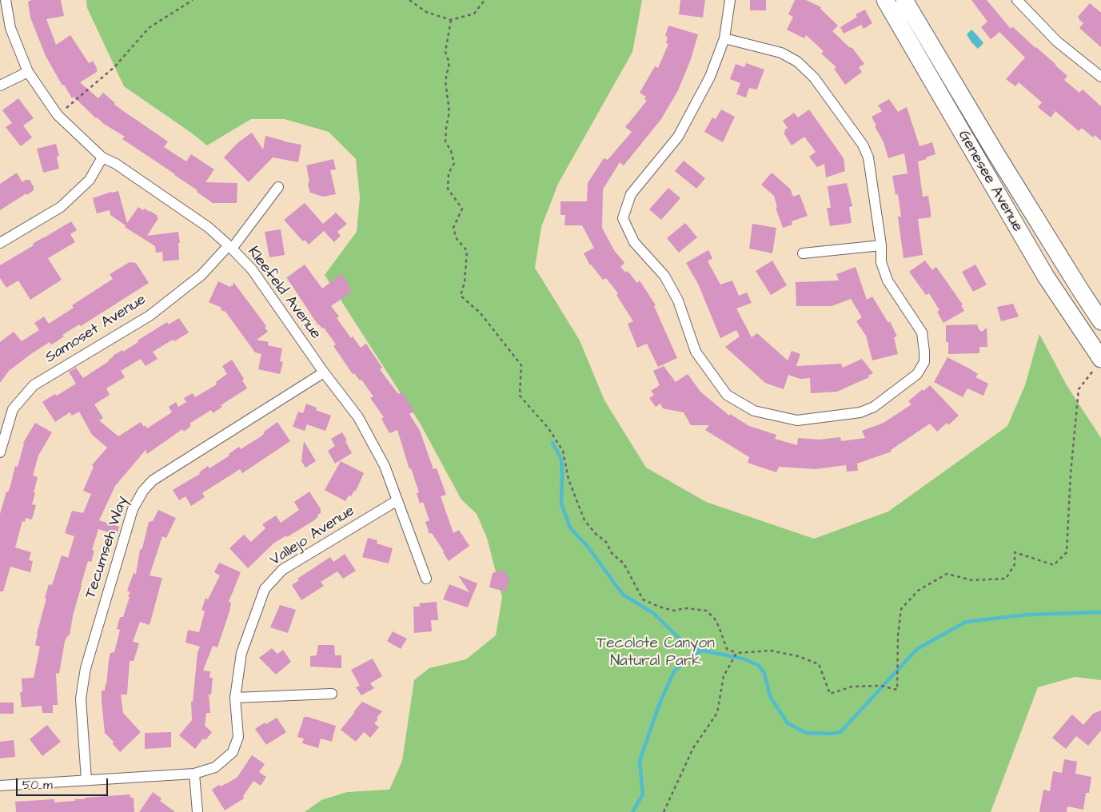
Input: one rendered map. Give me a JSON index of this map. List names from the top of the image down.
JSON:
{
  "streets": {
    "main road": ["Genesee Avenue"],
    "street": [
      "Kleefeld Avenue",
      "Samoset Avenue",
      "Vallejo Avenue",
      "Tecumseh Way"
    ]
  },
  "crossings": [
    ["Kleefeld Avenue", "Samoset Avenue"],
    ["Kleefeld Avenue", "Vallejo Avenue"],
    ["Kleefeld Avenue", "Tecumseh Way"],
    ["Vallejo Avenue", "Tecumseh Way"]
  ],
  "parks": ["Tecolote Canyon Natural Park"],
  "scale_bar": "50 m"
}
